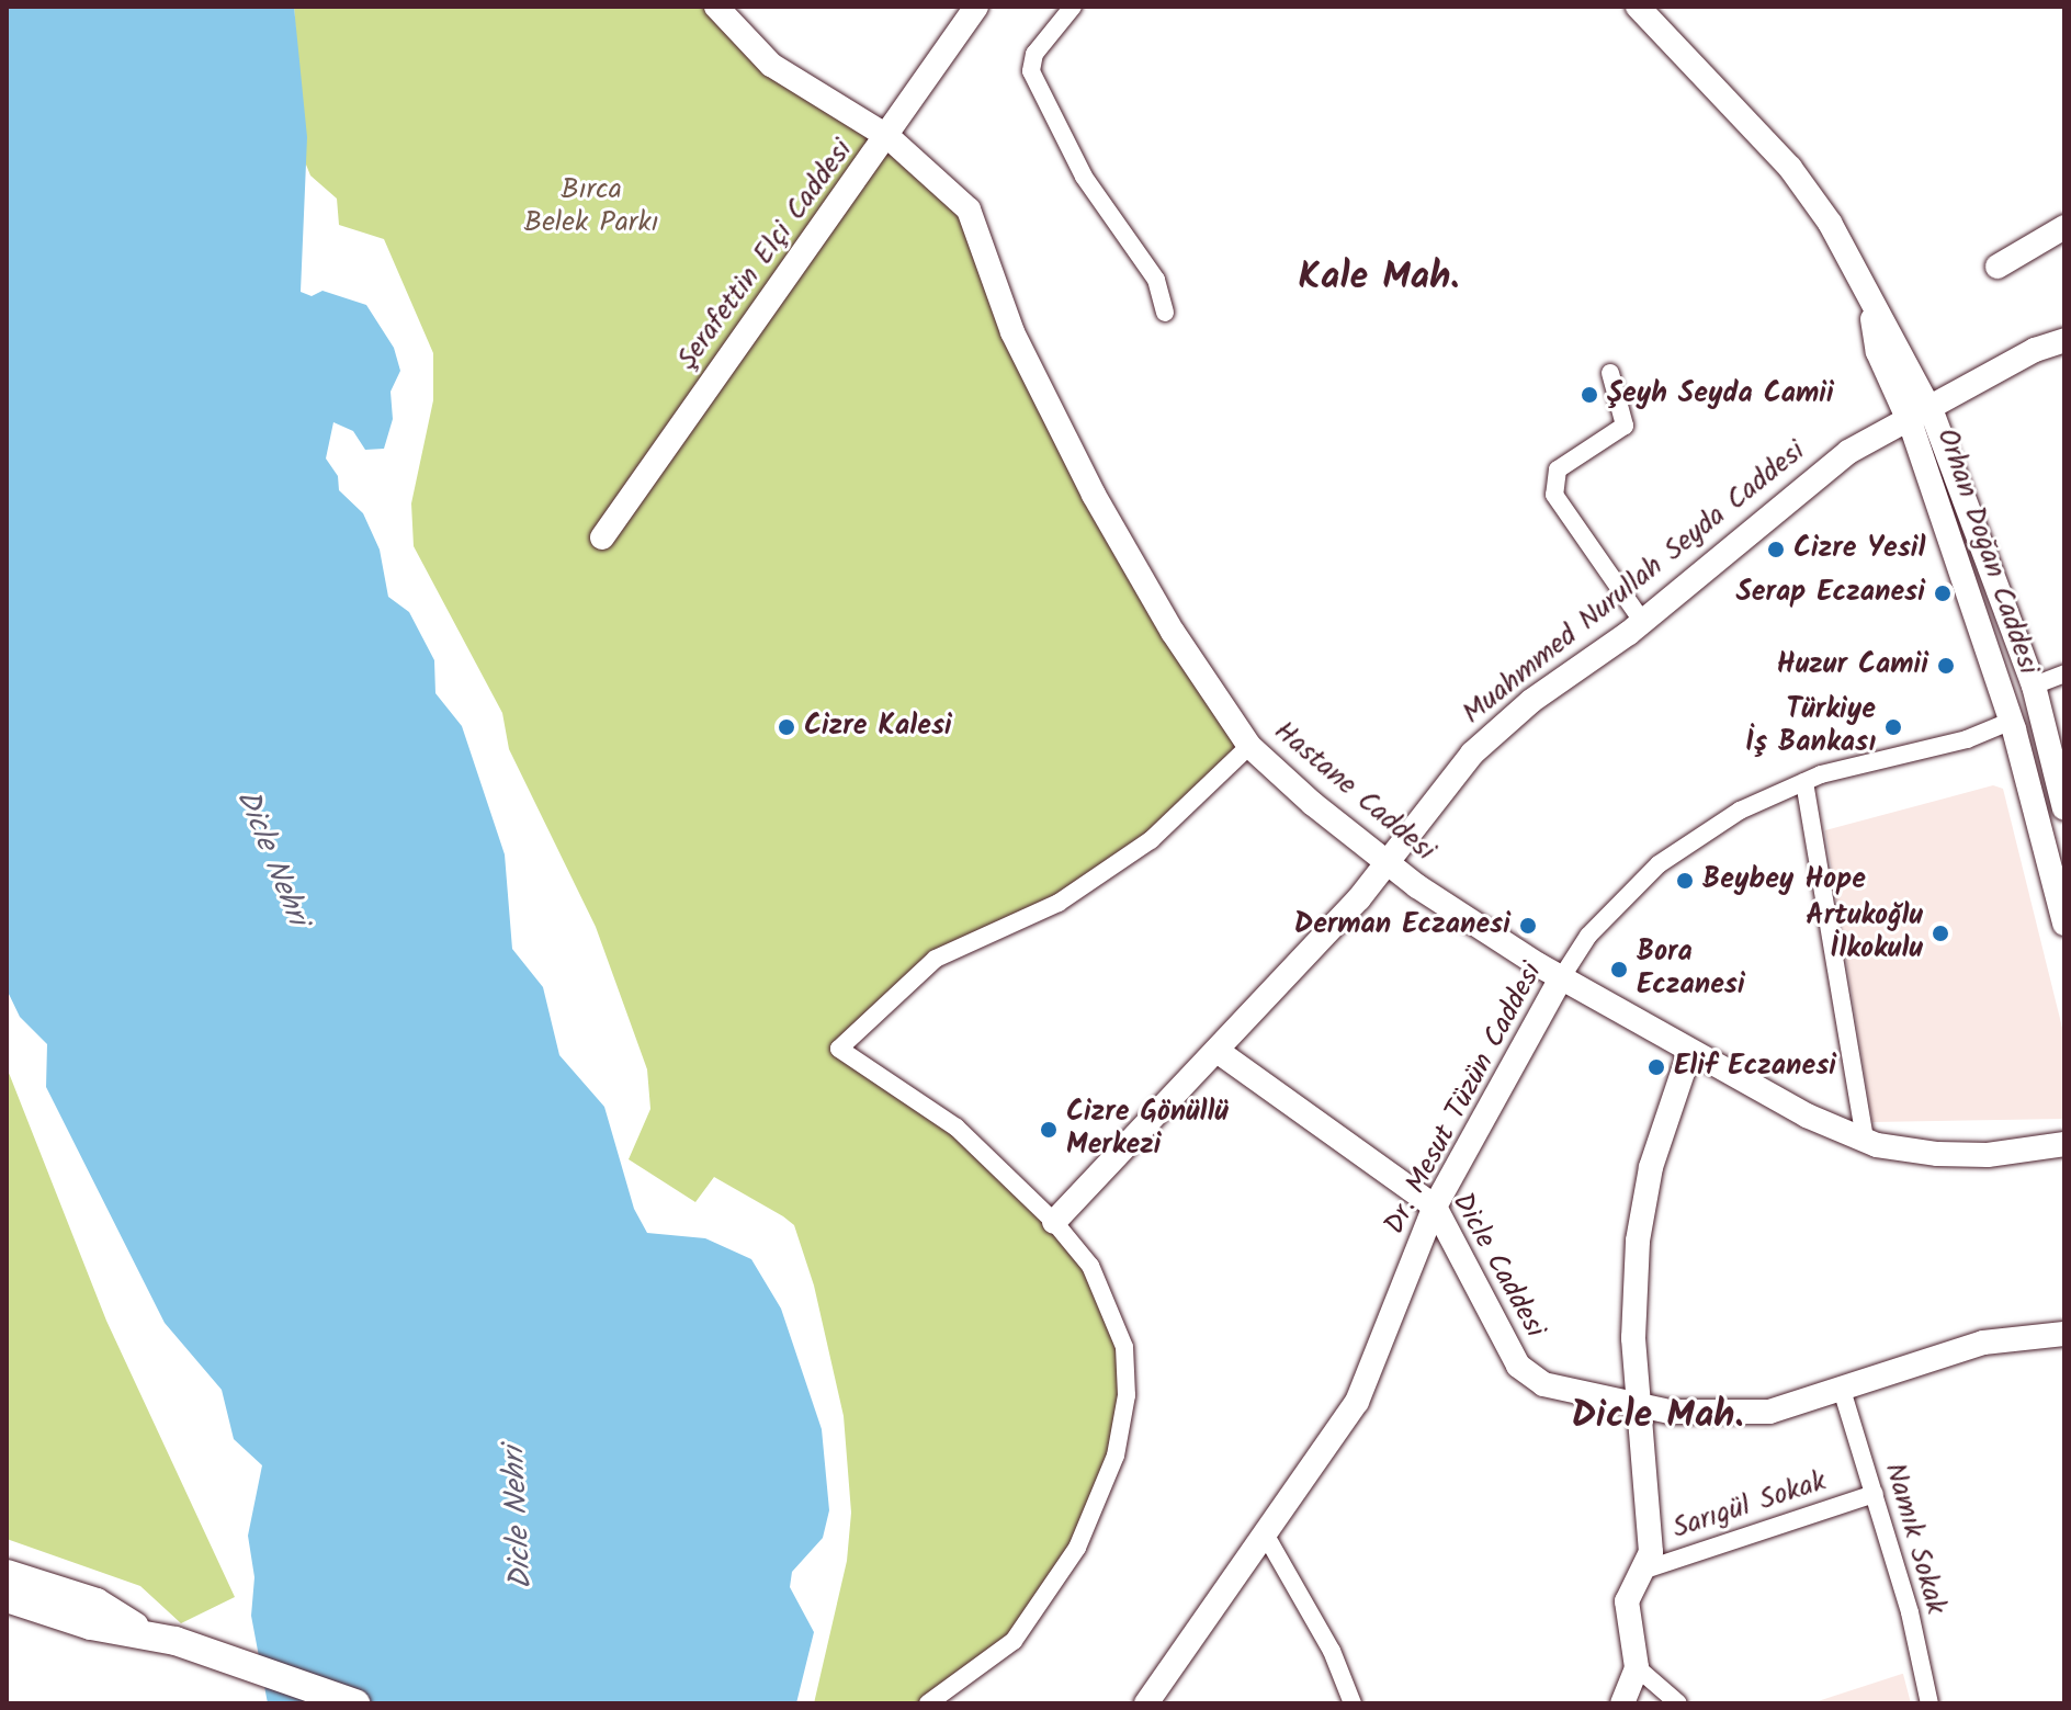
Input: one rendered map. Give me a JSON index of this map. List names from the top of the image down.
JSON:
{
  "streets": {
    "street": [
      "Şerafettin Elçi Caddesi",
      "Orhan Doğan Caddesi",
      "Muahmmed Nurullah Seyda Caddesi",
      "Hastane Caddesi",
      "Dr. Mesut Tüzün Caddesi",
      "Dicle Caddesi",
      "Sarıgül Sokak",
      "Namık Sokak"
    ]
  },
  "crossings": [
    ["Şerafettin Elçi Caddesi", "Hastane Caddesi"],
    ["Orhan Doğan Caddesi", "Muahmmed Nurullah Seyda Caddesi"],
    ["Orhan Doğan Caddesi", "Dr. Mesut Tüzün Caddesi"],
    ["Muahmmed Nurullah Seyda Caddesi", "Hastane Caddesi"],
    ["Muahmmed Nurullah Seyda Caddesi", "Dicle Caddesi"],
    ["Hastane Caddesi", "Dr. Mesut Tüzün Caddesi"],
    ["Dr. Mesut Tüzün Caddesi", "Dicle Caddesi"],
    ["Dicle Caddesi", "Namık Sokak"],
    ["Sarıgül Sokak", "Namık Sokak"]
  ],
  "districts": ["Kale Mah.", "Dicle Mah."],
  "water": ["Dicle Nehri"],
  "parks": ["Bırca Belek Parkı"],
  "places": [
    "Şeyh Seyda Camii",
    "Cizre Yesil",
    "Serap Eczanesi",
    "Huzur Camii",
    "Cizre Kalesi",
    "Türkiye İş Bankası",
    "Beybey Hope",
    "Derman Eczanesi",
    "Artukoğlu İlkokulu",
    "Bora Eczanesi",
    "Elif Eczanesi",
    "Cizre Gönüllü Merkezi"
  ]
}
